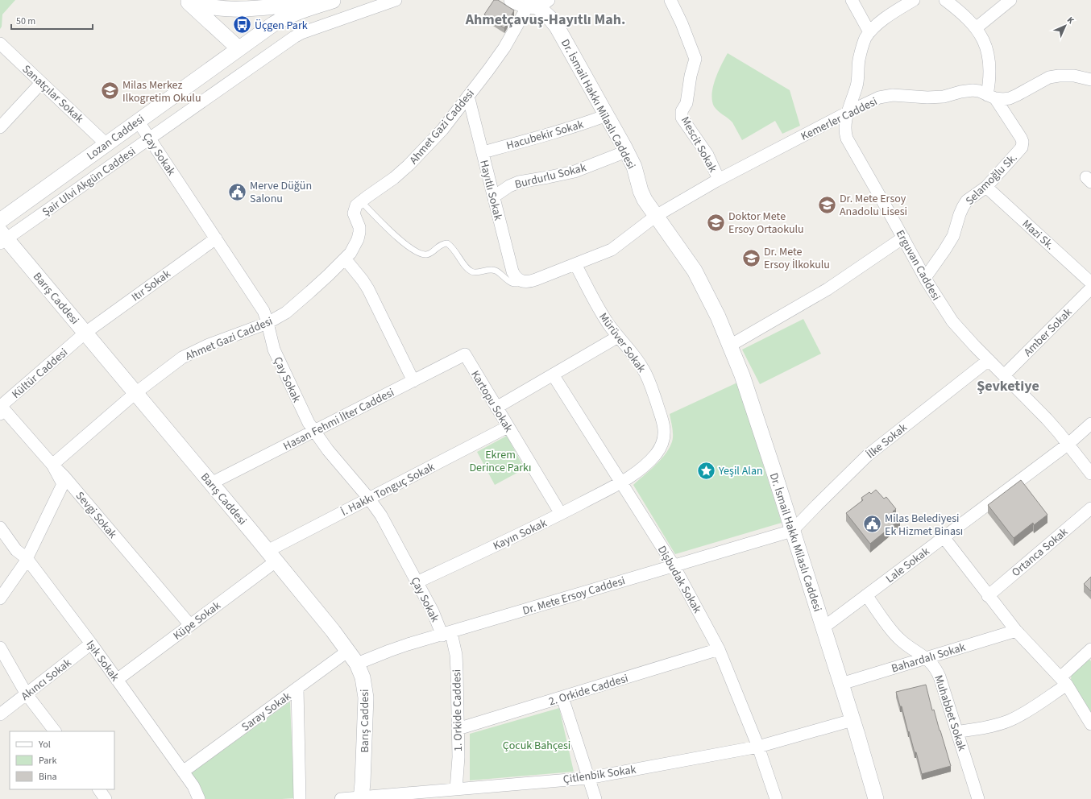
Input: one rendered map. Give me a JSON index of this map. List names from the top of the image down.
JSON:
{
  "streets": {
    "street": [
      "Sanatçılar Sokak",
      "Dr. İsmail Hakkı Milaslı Caddesi",
      "Kemerler Caddesi",
      "Ahmet Gazi Caddesi",
      "Hacubekir Sokak",
      "Lozan Caddesi",
      "Mescit Sokak",
      "Çay Sokak",
      "Burdurlu Sokak",
      "Selamoğlu Sk.",
      "Şair Ulvi Akgün Caddesi",
      "Hayıtlı Sokak",
      "Mazi Sk.",
      "Erguvan Caddesi",
      "Itır Sokak",
      "Barış Caddesi",
      "Amber Sokak",
      "Mürüver Sokak",
      "Kültür Caddesi",
      "Kartopu Sokak",
      "Hasan Fehmi İlter Caddesi",
      "İlke Sokak",
      "İ. Hakkı Tonguç Sokak",
      "Sevgi Sokak",
      "Kayın Sokak",
      "Ortanca Sokak",
      "Lale Sokak",
      "Dişbudak Sokak",
      "Dr. Mete Ersoy Caddesi",
      "Küpe Sokak",
      "Bahardalı Sokak",
      "Işık Sokak",
      "Akıncı Sokak",
      "2. Orkide Caddesi",
      "1. Orkide Caddesi",
      "Saray Sokak",
      "Muhabbet Sokak",
      "Çitlenbik Sokak"
    ]
  },
  "crossings": [
    ["Sanatçılar Sokak", "Lozan Caddesi"],
    ["Dr. İsmail Hakkı Milaslı Caddesi", "Kemerler Caddesi"],
    ["Dr. İsmail Hakkı Milaslı Caddesi", "Ahmet Gazi Caddesi"],
    ["Dr. İsmail Hakkı Milaslı Caddesi", "Hacubekir Sokak"],
    ["Dr. İsmail Hakkı Milaslı Caddesi", "Burdurlu Sokak"],
    ["Dr. İsmail Hakkı Milaslı Caddesi", "İlke Sokak"],
    ["Dr. İsmail Hakkı Milaslı Caddesi", "Lale Sokak"],
    ["Dr. İsmail Hakkı Milaslı Caddesi", "Dr. Mete Ersoy Caddesi"],
    ["Dr. İsmail Hakkı Milaslı Caddesi", "Bahardalı Sokak"],
    ["Dr. İsmail Hakkı Milaslı Caddesi", "Çitlenbik Sokak"],
    ["Kemerler Caddesi", "Mescit Sokak"],
    ["Kemerler Caddesi", "Selamoğlu Sk."],
    ["Kemerler Caddesi", "Erguvan Caddesi"],
    ["Ahmet Gazi Caddesi", "Çay Sokak"],
    ["Ahmet Gazi Caddesi", "Hayıtlı Sokak"],
    ["Ahmet Gazi Caddesi", "Barış Caddesi"],
    ["Ahmet Gazi Caddesi", "Sevgi Sokak"],
    ["Hacubekir Sokak", "Hayıtlı Sokak"],
    ["Lozan Caddesi", "Çay Sokak"],
    ["Çay Sokak", "Şair Ulvi Akgün Caddesi"],
    ["Çay Sokak", "Itır Sokak"],
    ["Çay Sokak", "Hasan Fehmi İlter Caddesi"],
    ["Çay Sokak", "İ. Hakkı Tonguç Sokak"],
    ["Çay Sokak", "Kayın Sokak"],
    ["Çay Sokak", "Dr. Mete Ersoy Caddesi"],
    ["Çay Sokak", "1. Orkide Caddesi"],
    ["Burdurlu Sokak", "Hayıtlı Sokak"],
    ["Selamoğlu Sk.", "Mazi Sk."],
    ["Selamoğlu Sk.", "Erguvan Caddesi"],
    ["Şair Ulvi Akgün Caddesi", "Barış Caddesi"],
    ["Erguvan Caddesi", "Amber Sokak"],
    ["Erguvan Caddesi", "İlke Sokak"],
    ["Erguvan Caddesi", "Lale Sokak"],
    ["Itır Sokak", "Barış Caddesi"],
    ["Itır Sokak", "Kültür Caddesi"],
    ["Barış Caddesi", "Kültür Caddesi"],
    ["Barış Caddesi", "Hasan Fehmi İlter Caddesi"],
    ["Barış Caddesi", "İ. Hakkı Tonguç Sokak"],
    ["Barış Caddesi", "Dr. Mete Ersoy Caddesi"],
    ["Barış Caddesi", "Küpe Sokak"],
    ["Barış Caddesi", "Saray Sokak"],
    ["Barış Caddesi", "Çitlenbik Sokak"],
    ["Mürüver Sokak", "Kayın Sokak"],
    ["Mürüver Sokak", "Dişbudak Sokak"],
    ["Kültür Caddesi", "Sevgi Sokak"],
    ["Kartopu Sokak", "Hasan Fehmi İlter Caddesi"],
    ["Kartopu Sokak", "İ. Hakkı Tonguç Sokak"],
    ["Kartopu Sokak", "Kayın Sokak"],
    ["İlke Sokak", "Dr. Mete Ersoy Caddesi"],
    ["İ. Hakkı Tonguç Sokak", "Küpe Sokak"],
    ["Sevgi Sokak", "Küpe Sokak"],
    ["Kayın Sokak", "Dişbudak Sokak"],
    ["Lale Sokak", "Muhabbet Sokak"],
    ["Dişbudak Sokak", "Dr. Mete Ersoy Caddesi"],
    ["Dişbudak Sokak", "2. Orkide Caddesi"],
    ["Dişbudak Sokak", "Çitlenbik Sokak"],
    ["Dr. Mete Ersoy Caddesi", "1. Orkide Caddesi"],
    ["Küpe Sokak", "Işık Sokak"],
    ["Bahardalı Sokak", "Muhabbet Sokak"],
    ["Işık Sokak", "Akıncı Sokak"],
    ["Işık Sokak", "Saray Sokak"],
    ["2. Orkide Caddesi", "1. Orkide Caddesi"],
    ["1. Orkide Caddesi", "Çitlenbik Sokak"]
  ],
  "districts": ["Ahmetçavuş-Hayıtlı Mah.", "Şevketiye"],
  "parks": ["Ekrem Derince Parkı", "Çocuk Bahçesi"],
  "places": {
    "bus stop": ["Üçgen Park"],
    "school or university": [
      "Milas Merkez Ilkogretim Okulu",
      "Dr. Mete Ersoy Anadolu Lisesi",
      "Doktor Mete Ersoy Ortaokulu",
      "Dr. Mete Ersoy İlkokulu"
    ],
    "public building": ["Merve Düğün Salonu", "Milas Belediyesi Ek Hizmet Binası"],
    "place": ["Yeşil Alan"]
  },
  "legend": ["Yol", "Park", "Bina"],
  "scale_bar": "50 m",
  "north": "top right"
}
